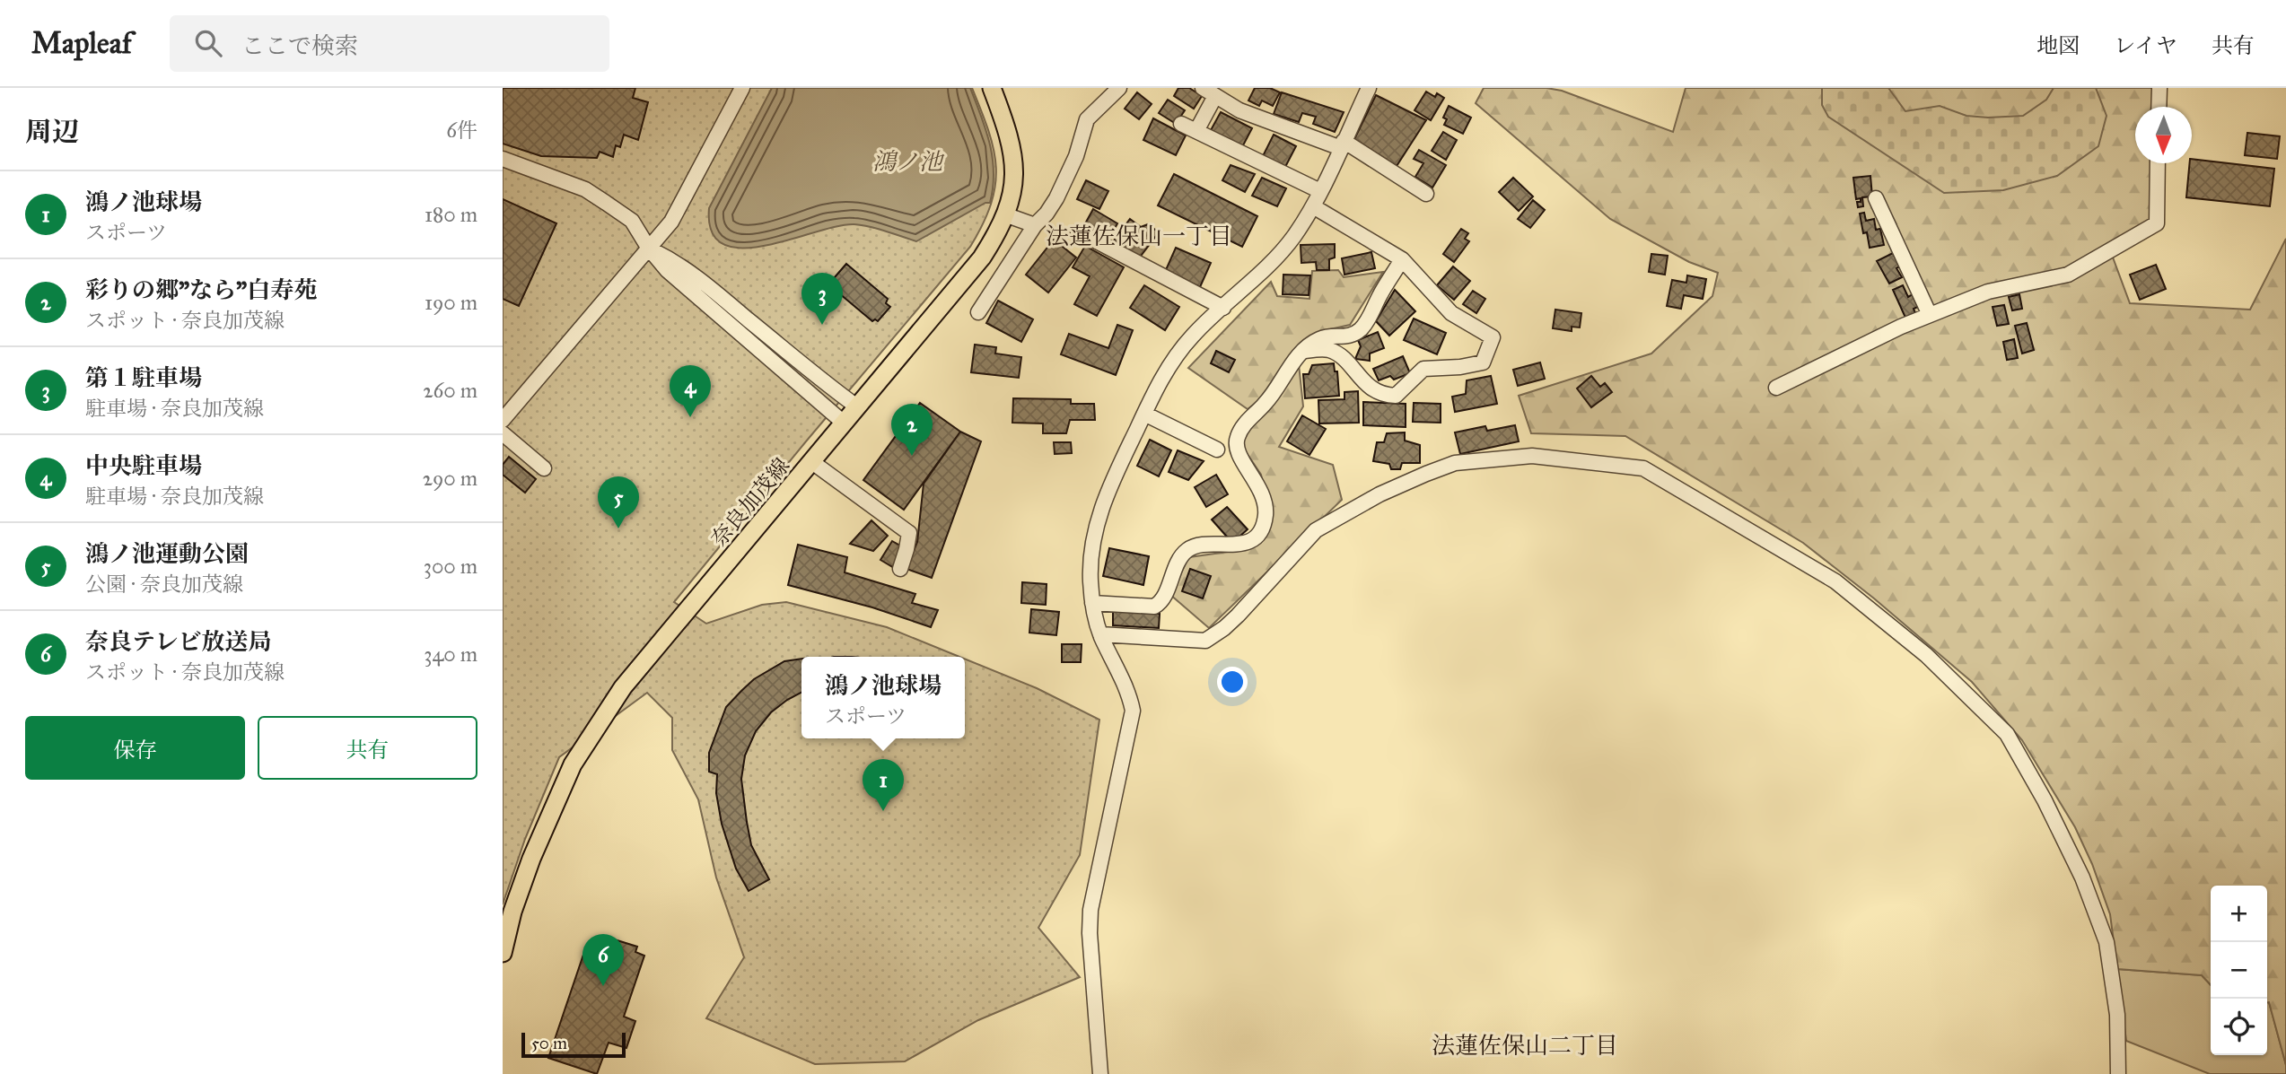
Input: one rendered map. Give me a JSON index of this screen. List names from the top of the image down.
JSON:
{
  "streets": {
    "main road": ["奈良加茂線"]
  },
  "districts": ["法蓮佐保山一丁目", "法蓮佐保山二丁目"],
  "water": ["鴻ノ池"],
  "scale_bar": "50 m",
  "north": "bottom",
  "page": {
    "header": "Mapleaf",
    "search": "ここで検索",
    "nav": ["地図", "レイヤ", "共有"],
    "heading": ["周辺", "6件"],
    "list": [
      {
        "mark": "1",
        "name": "鴻ノ池球場",
        "note": "スポーツ",
        "value": "180 m"
      },
      {
        "mark": "2",
        "name": "彩りの郷”なら”白寿苑",
        "note": "スポット · 奈良加茂線",
        "value": "190 m"
      },
      {
        "mark": "3",
        "name": "第１駐車場",
        "note": "駐車場 · 奈良加茂線",
        "value": "260 m"
      },
      {
        "mark": "4",
        "name": "中央駐車場",
        "note": "駐車場 · 奈良加茂線",
        "value": "290 m"
      },
      {
        "mark": "5",
        "name": "鴻ノ池運動公園",
        "note": "公園 · 奈良加茂線",
        "value": "300 m"
      },
      {
        "mark": "6",
        "name": "奈良テレビ放送局",
        "note": "スポット · 奈良加茂線",
        "value": "340 m"
      }
    ],
    "pins": [
      "3",
      "4",
      "2",
      "5",
      "1",
      "6"
    ],
    "popup": ["鴻ノ池球場", "スポーツ"],
    "buttons": ["保存", "共有"],
    "map_buttons": ["+", "−"],
    "scale": "50 m"
  }
}
